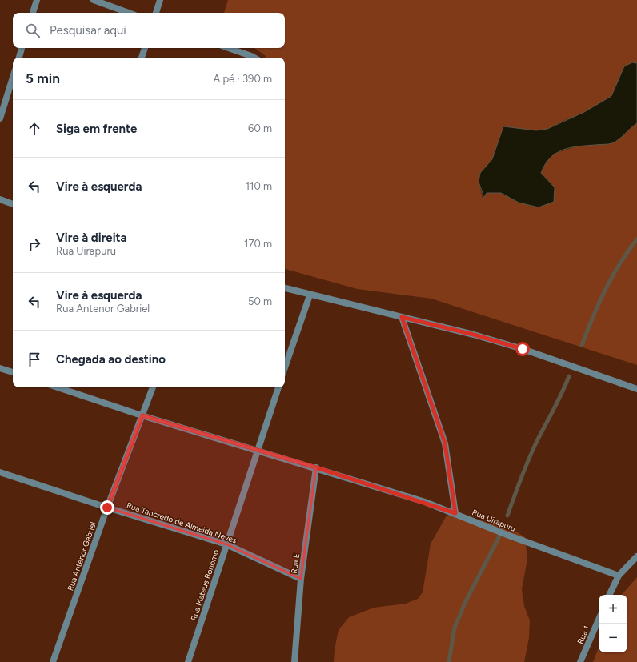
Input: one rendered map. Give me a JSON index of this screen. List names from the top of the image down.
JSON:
{
  "streets": {
    "street": [
      "Rua Uirapuru",
      "Rua Tancredo de Almeida Neves",
      "Rua Antenor Gabriel",
      "Rua E",
      "Rua Mateus Bonomo",
      "Rua 1"
    ]
  },
  "crossings": [
    ["Rua Uirapuru", "Rua Antenor Gabriel"],
    ["Rua Uirapuru", "Rua E"],
    ["Rua Uirapuru", "Rua Mateus Bonomo"],
    ["Rua Tancredo de Almeida Neves", "Rua Antenor Gabriel"],
    ["Rua Tancredo de Almeida Neves", "Rua E"],
    ["Rua Tancredo de Almeida Neves", "Rua Mateus Bonomo"]
  ],
  "page": {
    "search": "Pesquisar aqui",
    "heading": ["5 min", "A pé · 390 m"],
    "list": [
      ["Siga em frente", "60 m"],
      ["Vire à esquerda", "110 m"],
      ["Vire à direita", "Rua Uirapuru", "170 m"],
      ["Vire à esquerda", "Rua Antenor Gabriel", "50 m"],
      "Chegada ao destino"
    ],
    "map_buttons": ["+", "−"]
  }
}
